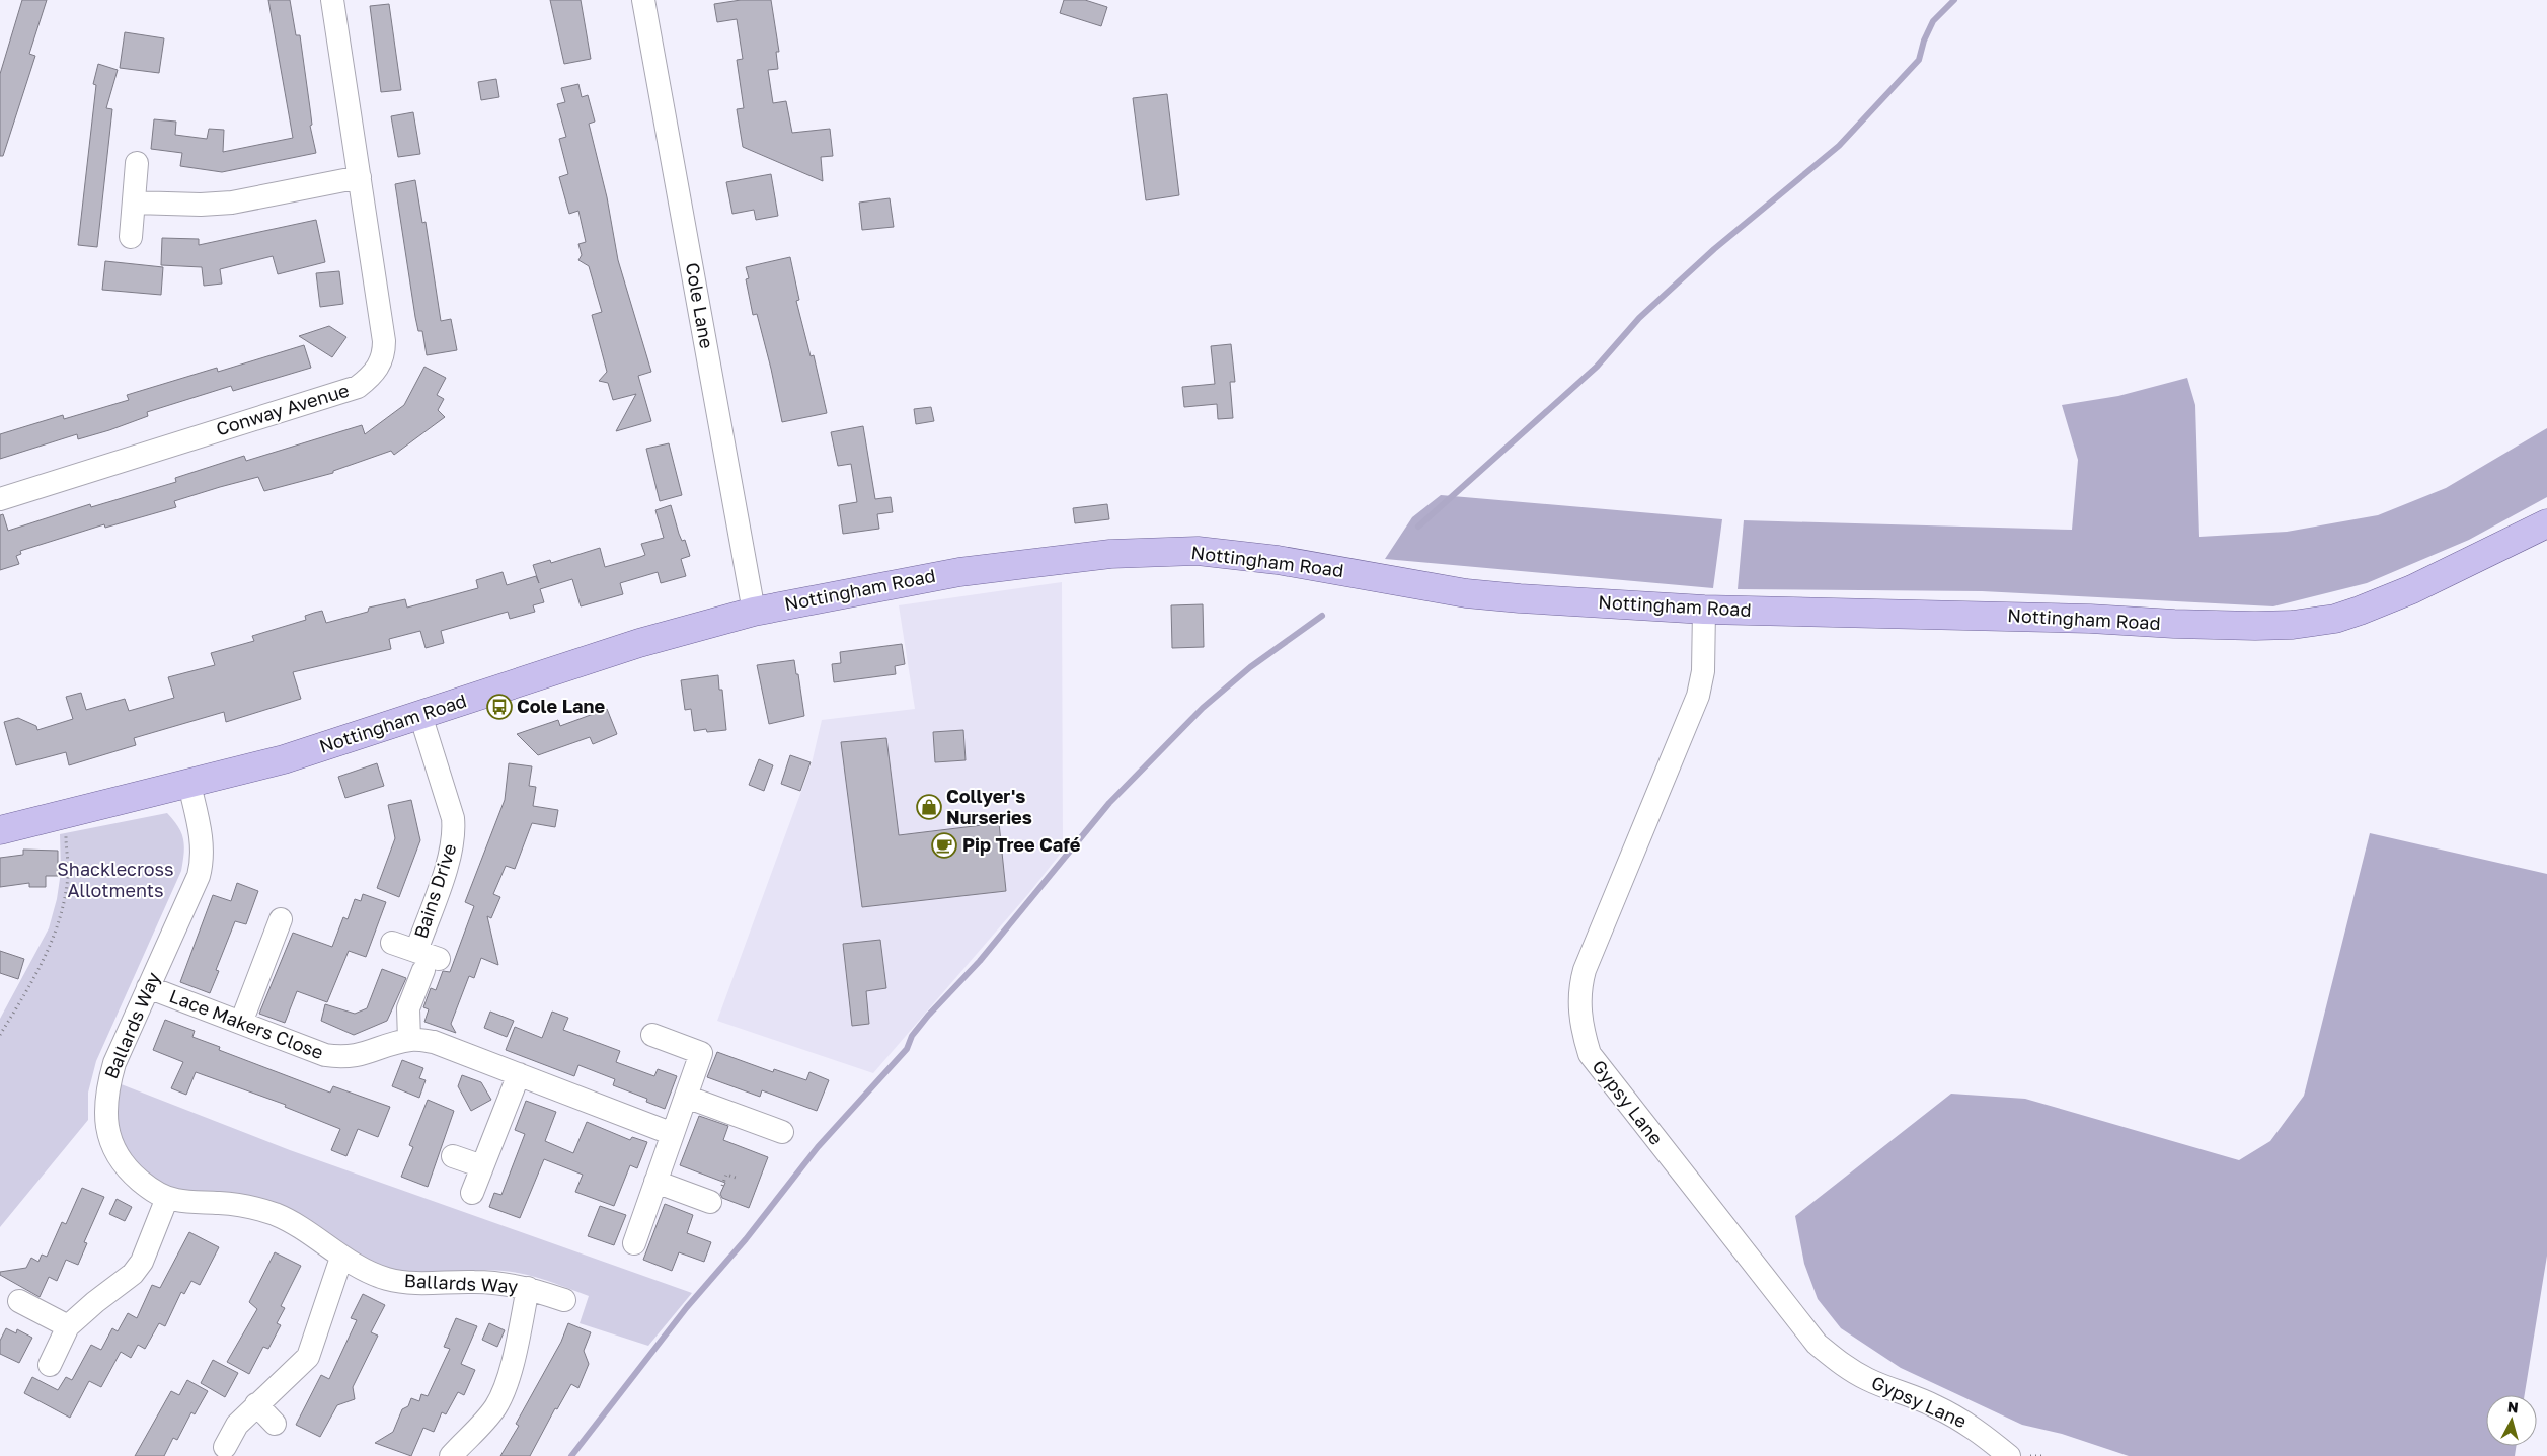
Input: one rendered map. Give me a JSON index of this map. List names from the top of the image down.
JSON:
{
  "streets": {
    "main road": ["Nottingham Road"],
    "street": [
      "Cole Lane",
      "Conway Avenue",
      "Bains Drive",
      "Lace Makers Close",
      "Ballards Way",
      "Gypsy Lane"
    ]
  },
  "crossings": [
    ["Cole Lane", "Nottingham Road"],
    ["Nottingham Road", "Bains Drive"],
    ["Nottingham Road", "Ballards Way"],
    ["Nottingham Road", "Gypsy Lane"],
    ["Lace Makers Close", "Ballards Way"]
  ],
  "parks": ["Shacklecross Allotments"],
  "places": {
    "bus stop": ["Cole Lane"],
    "shop": ["Collyer's Nurseries"],
    "cafe": ["Pip Tree Café"]
  },
  "north": "top"
}
